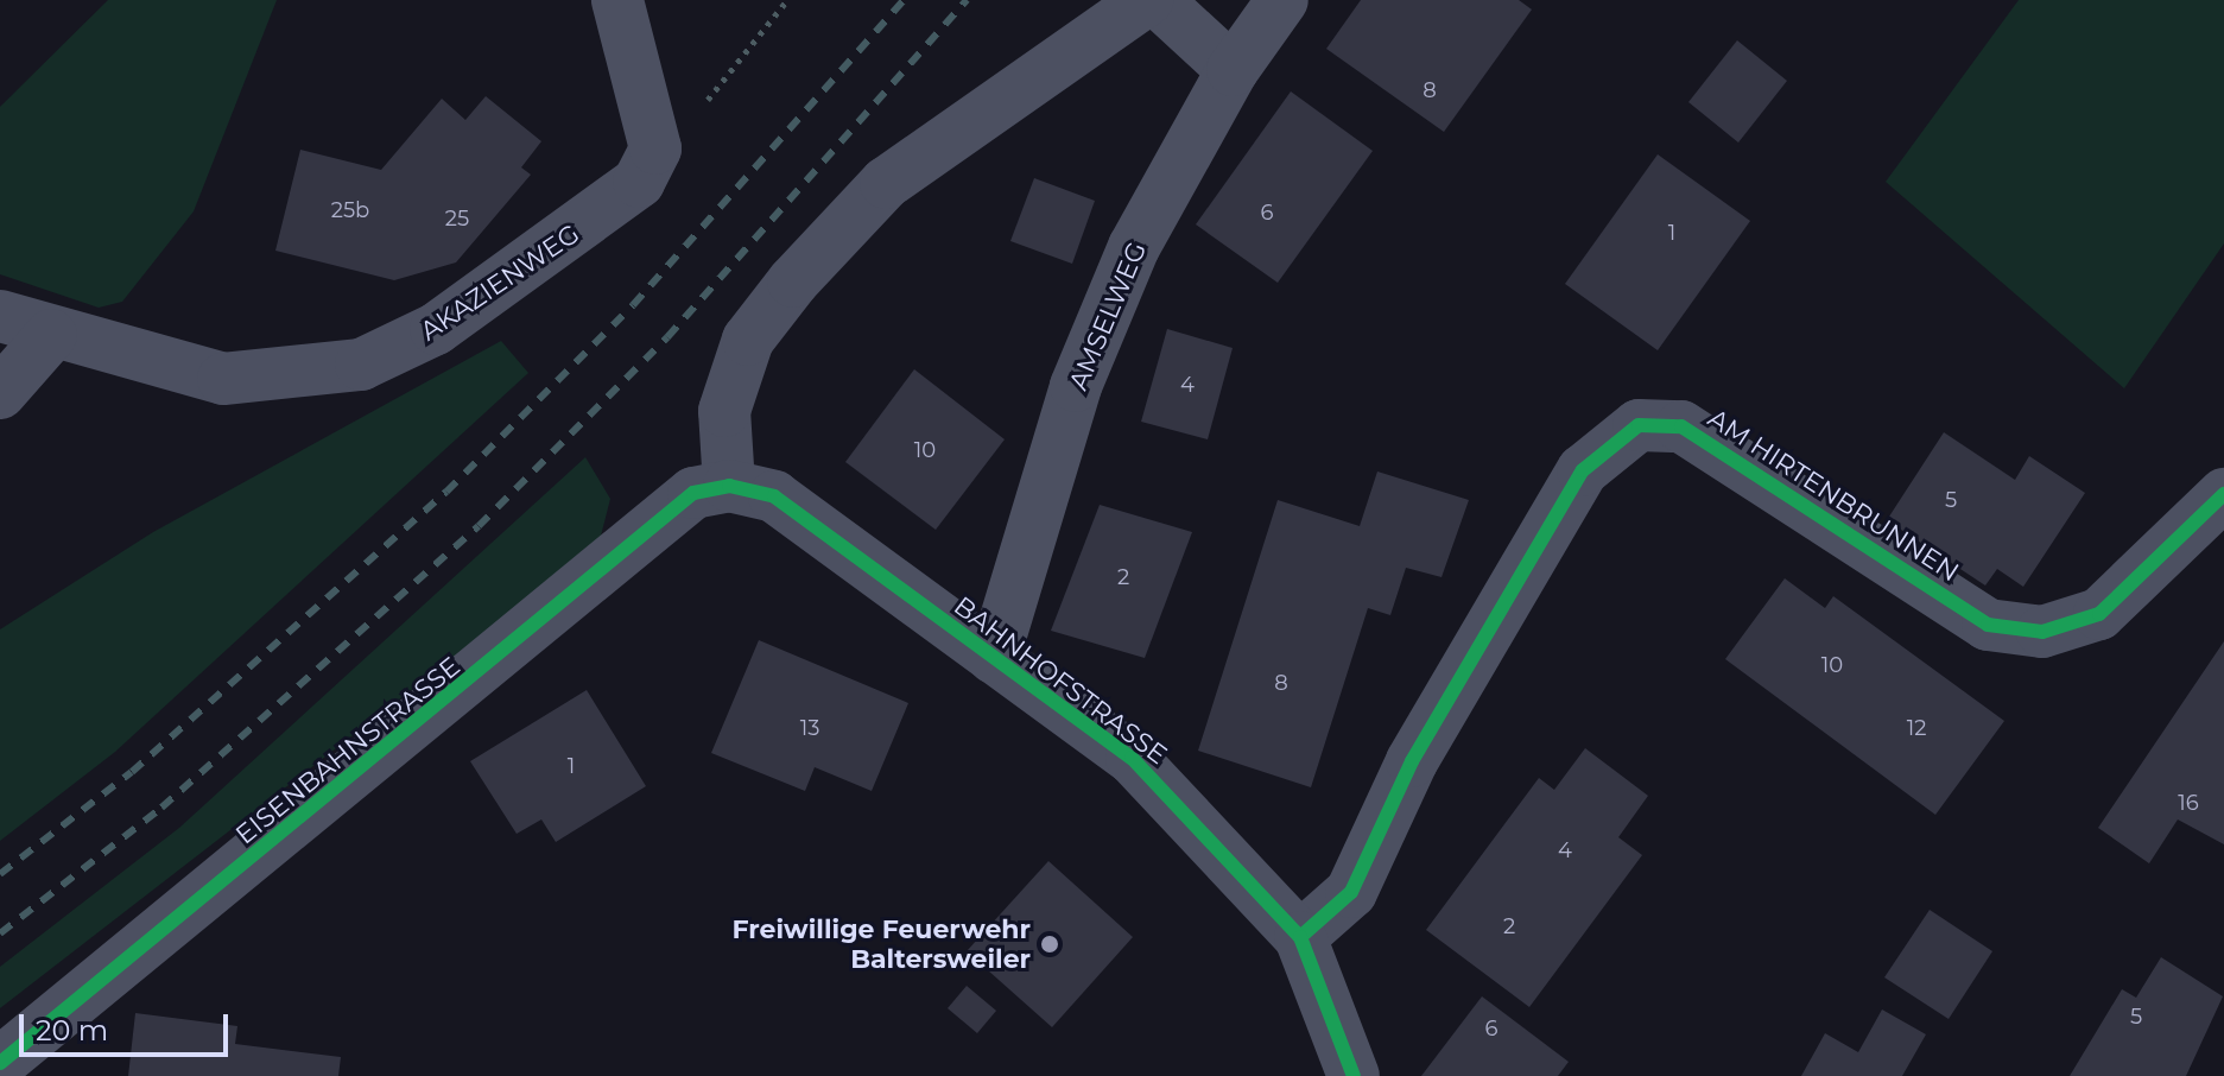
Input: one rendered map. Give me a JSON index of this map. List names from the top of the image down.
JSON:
{
  "streets": {
    "street": [
      "AKAZIENWEG",
      "AMSELWEG",
      "AM HIRTENBRUNNEN",
      "BAHNHOFSTRASSE",
      "EISENBAHNSTRASSE"
    ]
  },
  "crossings": [
    ["AMSELWEG", "BAHNHOFSTRASSE"],
    ["AM HIRTENBRUNNEN", "BAHNHOFSTRASSE"],
    ["BAHNHOFSTRASSE", "EISENBAHNSTRASSE"]
  ],
  "places": ["Freiwillige Feuerwehr Baltersweiler"],
  "house_numbers": [
    "8",
    "25b",
    "6",
    "25",
    "1",
    "4",
    "10",
    "5",
    "2",
    "10",
    "8",
    "13",
    "12",
    "1",
    "16",
    "4",
    "2",
    "5",
    "6"
  ],
  "scale_bar": "20 m"
}
